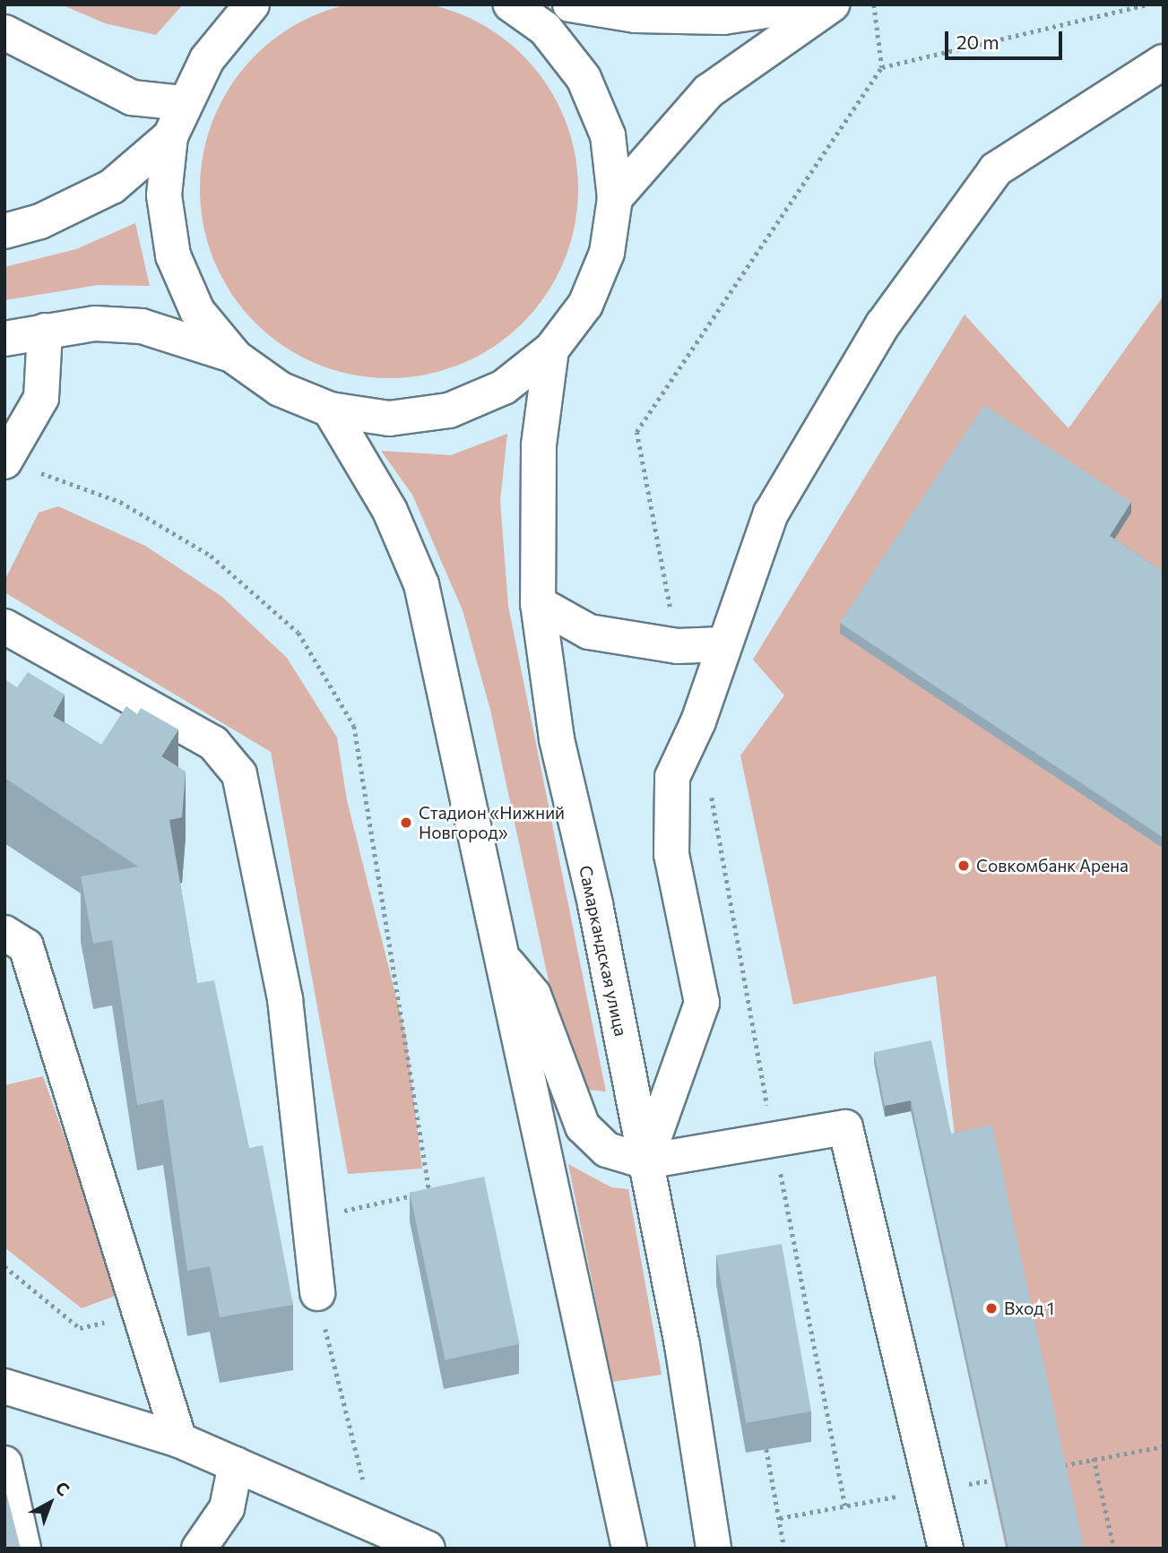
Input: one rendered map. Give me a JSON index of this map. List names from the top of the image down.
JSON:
{
  "streets": {
    "main road": ["Самаркандская улица"]
  },
  "places": ["Стадион «Нижний Новгород»", "Совкомбанк Арена", "Вход 1"],
  "scale_bar": "20 m",
  "north": "top right"
}
